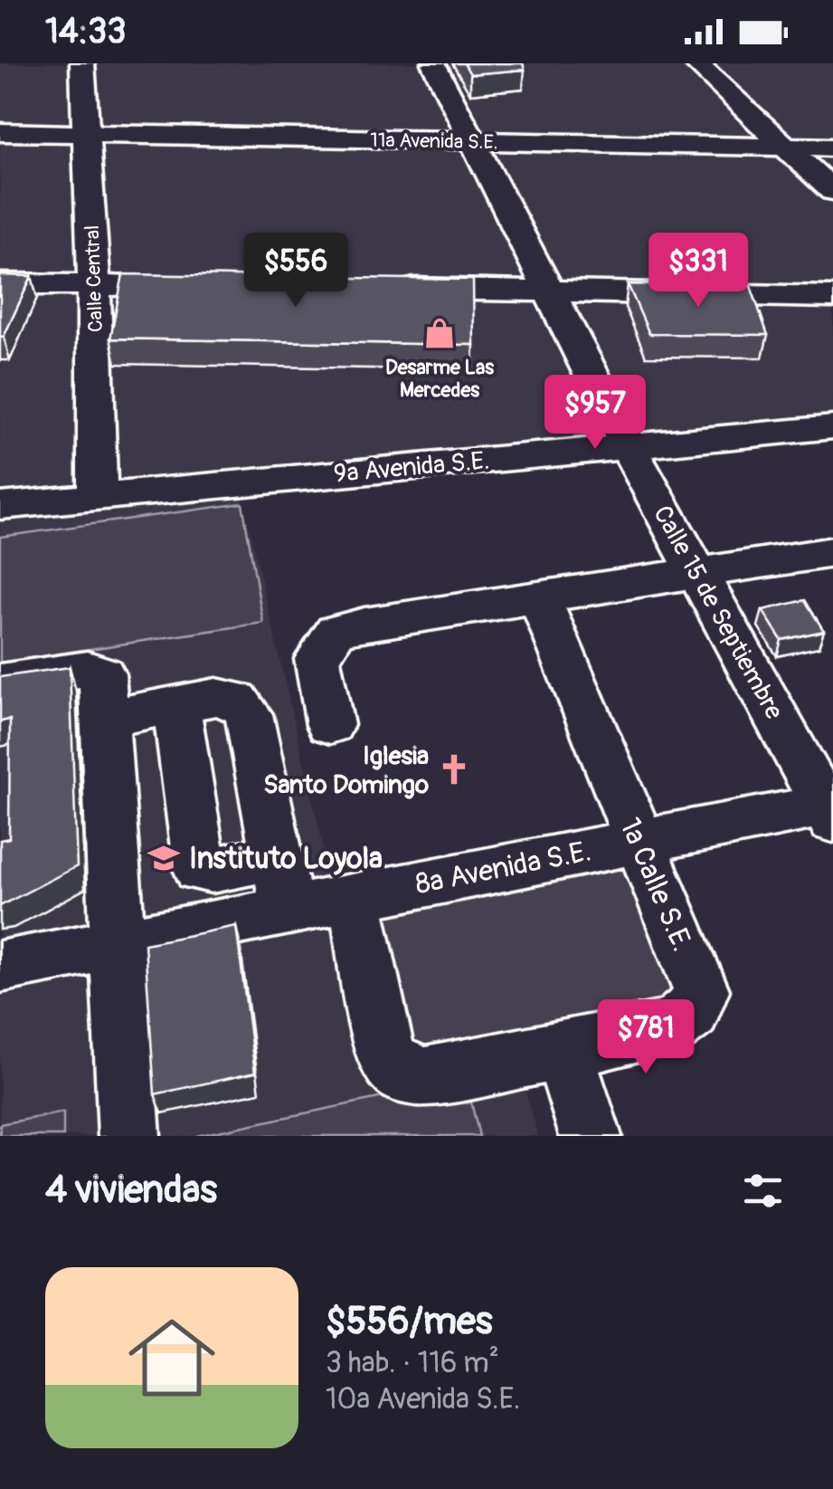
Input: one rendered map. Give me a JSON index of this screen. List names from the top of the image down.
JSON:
{
  "streets": {
    "street": [
      "11a Avenida S.E.",
      "Calle Central",
      "9a Avenida S.E.",
      "Calle 15 de Septiembre",
      "8a Avenida S.E.",
      "1a Calle S.E."
    ]
  },
  "crossings": [
    ["11a Avenida S.E.", "Calle Central"],
    ["11a Avenida S.E.", "Calle 15 de Septiembre"],
    ["Calle Central", "9a Avenida S.E."],
    ["9a Avenida S.E.", "Calle 15 de Septiembre"],
    ["Calle 15 de Septiembre", "8a Avenida S.E."],
    ["8a Avenida S.E.", "1a Calle S.E."]
  ],
  "places": {
    "shop": ["Desarme Las Mercedes"],
    "church": ["Iglesia Santo Domingo"],
    "school or university": ["Instituto Loyola"]
  },
  "page": {
    "status": "14:33",
    "price": [
      "$556",
      "$331",
      "$957",
      "$781"
    ],
    "heading": "4 viviendas",
    "list": [
      {
        "name": "$556/mes",
        "note": "3 hab. · 116 m² · 10a Avenida S.E."
      }
    ]
  }
}
